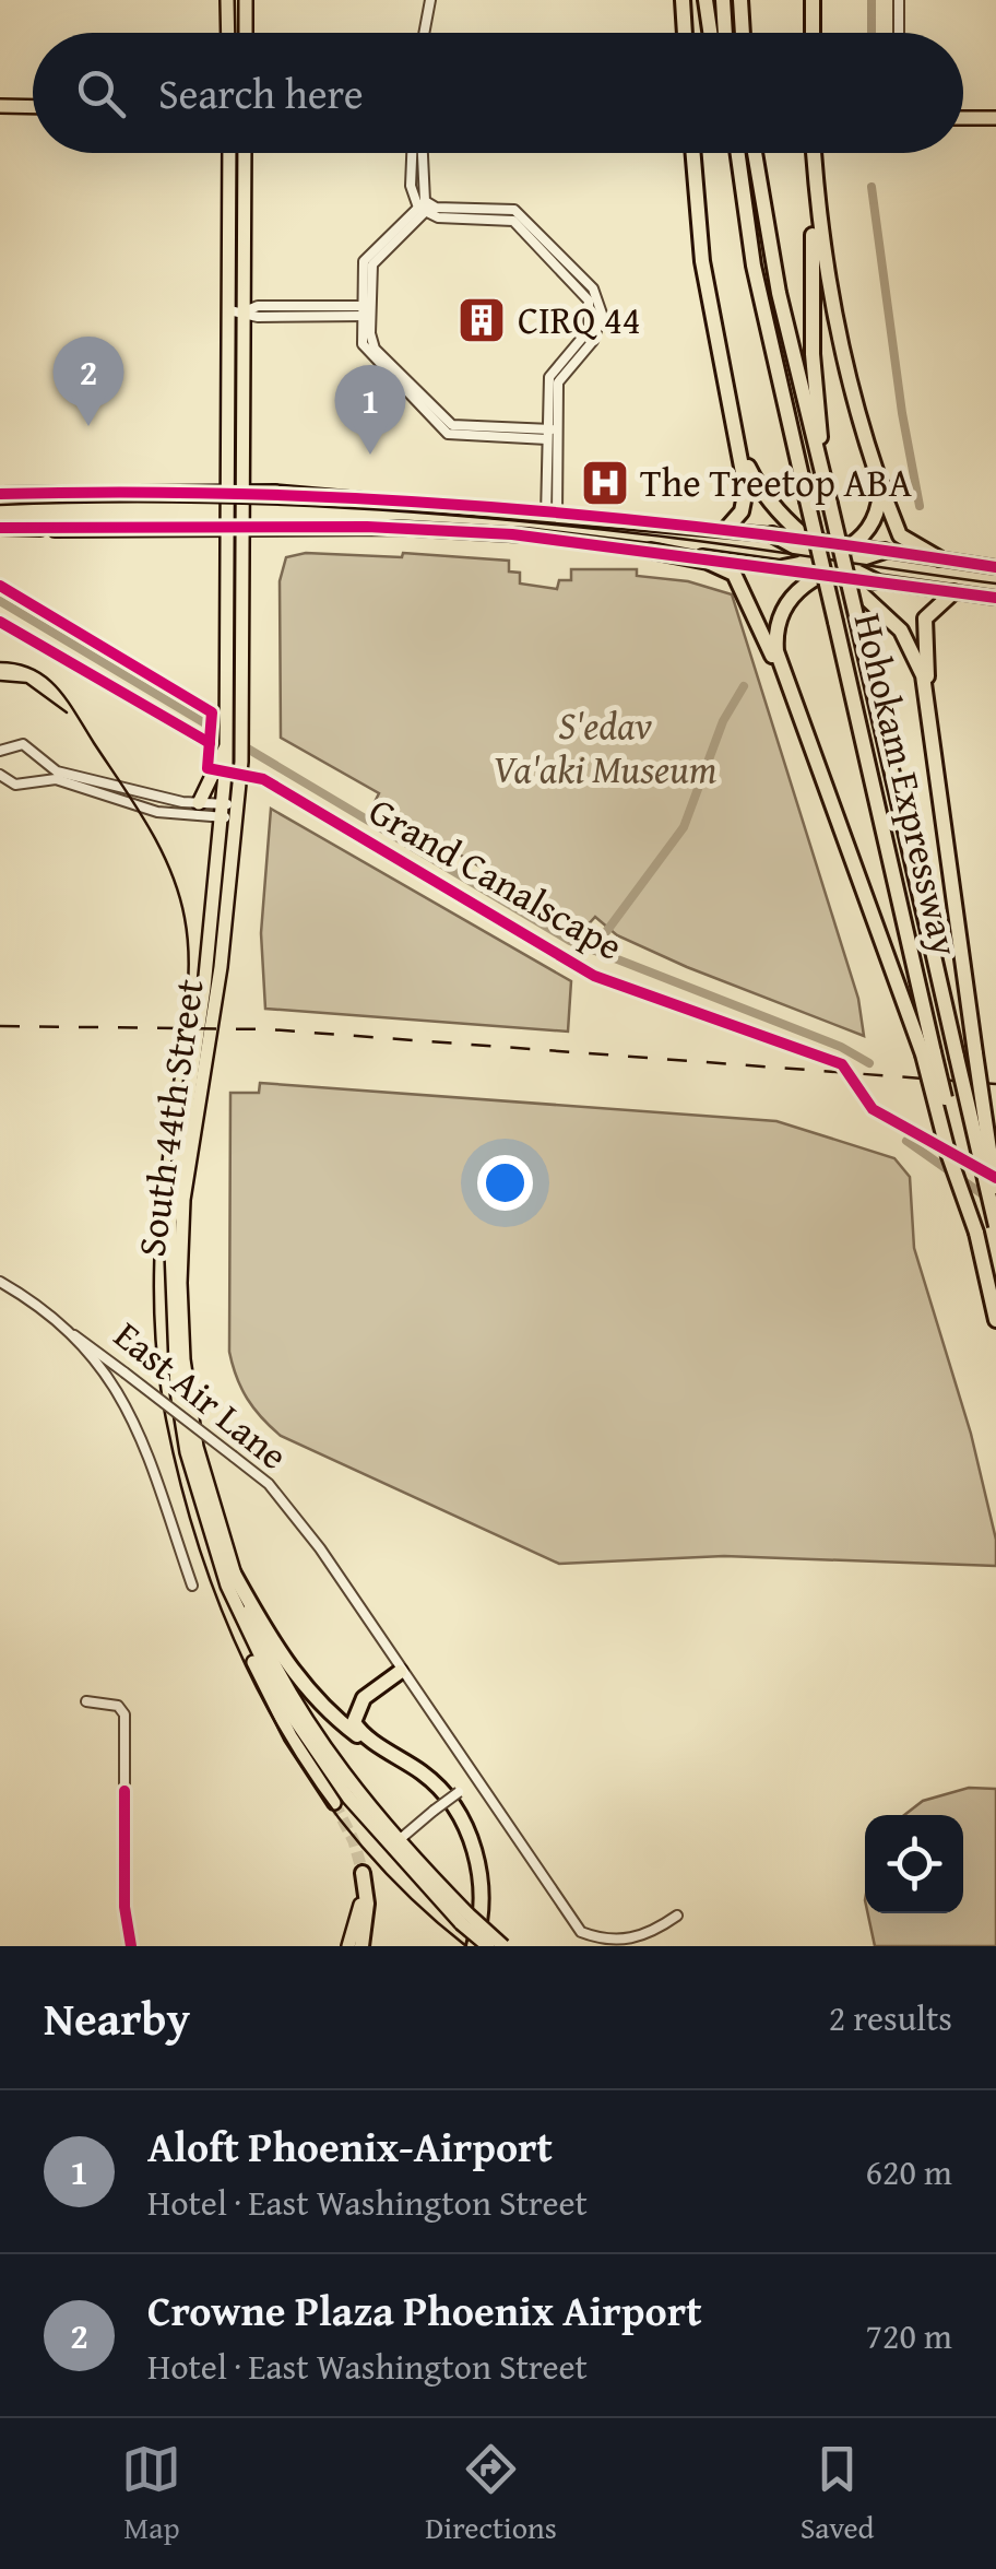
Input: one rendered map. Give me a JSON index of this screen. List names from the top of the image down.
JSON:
{
  "streets": {
    "highway": ["Hohokam Expressway"],
    "main road": ["South 44th Street"],
    "street": ["East Air Lane"],
    "cycle path": ["Grand Canalscape"]
  },
  "parks": ["S'edav Va'aki Museum"],
  "places": {
    "building": ["CIRQ 44"],
    "hospital": ["The Treetop ABA"]
  },
  "page": {
    "search": "Search here",
    "pins": ["2", "1"],
    "heading": ["Nearby", "2 results"],
    "list": [
      {
        "mark": "1",
        "name": "Aloft Phoenix-Airport",
        "note": "Hotel · East Washington Street",
        "value": "620 m"
      },
      {
        "mark": "2",
        "name": "Crowne Plaza Phoenix Airport",
        "note": "Hotel · East Washington Street",
        "value": "720 m"
      }
    ],
    "nav": ["Map", "Directions", "Saved"]
  }
}
